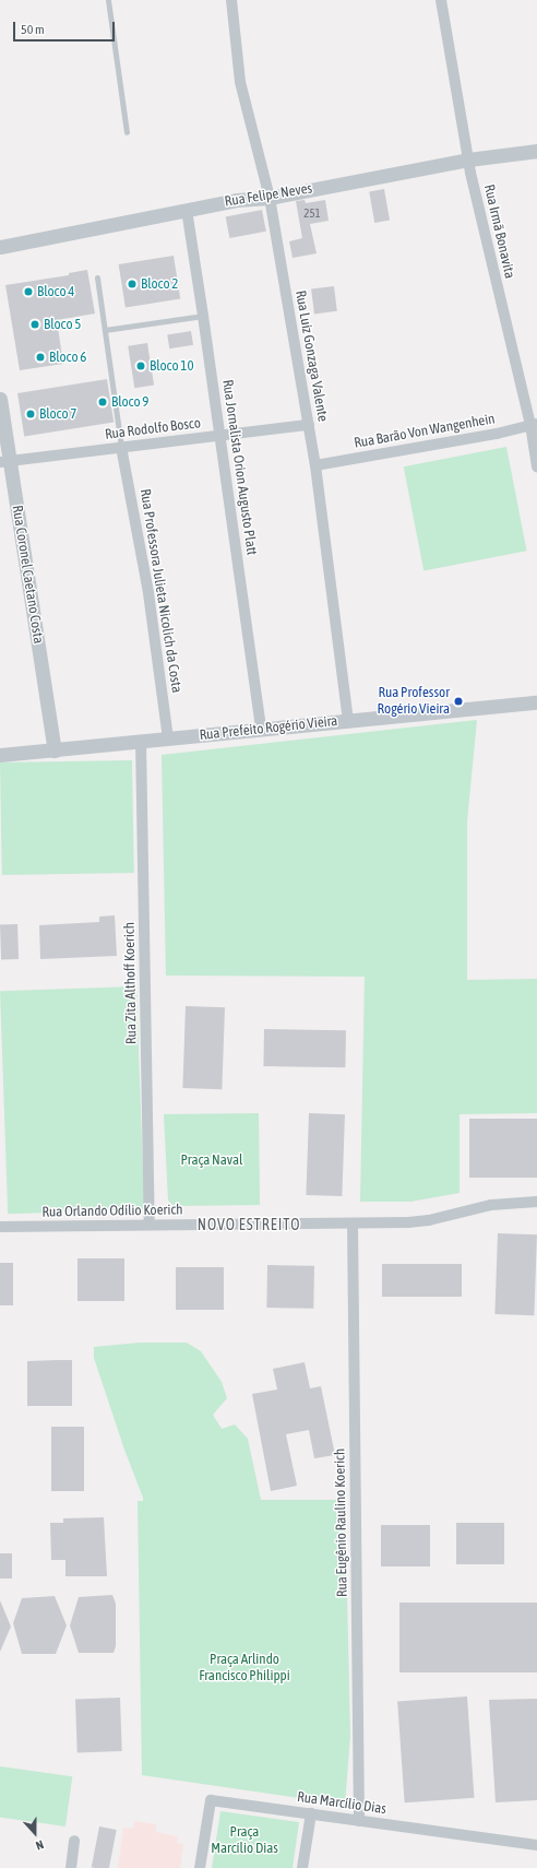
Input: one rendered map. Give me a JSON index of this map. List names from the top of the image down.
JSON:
{
  "streets": {
    "street": [
      "Rua Felipe Neves",
      "Rua Irmã Bonavita",
      "Rua Luiz Gonzaga Valente",
      "Rua Rodolfo Bosco",
      "Rua Barão Von Wangenhein",
      "Rua Jornalista Orion Augusto Platt",
      "Rua Coronel Caetano Costa",
      "Rua Professora Julieta Nicolich da Costa",
      "Rua Prefeito Rogério Vieira",
      "Rua Zita Althoff Koerich",
      "Rua Orlando Odílio Koerich",
      "Rua Eugênio Raulino Koerich",
      "Rua Marcílio Dias"
    ]
  },
  "crossings": [
    ["Rua Felipe Neves", "Rua Irmã Bonavita"],
    ["Rua Felipe Neves", "Rua Luiz Gonzaga Valente"],
    ["Rua Felipe Neves", "Rua Jornalista Orion Augusto Platt"],
    ["Rua Irmã Bonavita", "Rua Barão Von Wangenhein"],
    ["Rua Luiz Gonzaga Valente", "Rua Rodolfo Bosco"],
    ["Rua Luiz Gonzaga Valente", "Rua Barão Von Wangenhein"],
    ["Rua Luiz Gonzaga Valente", "Rua Prefeito Rogério Vieira"],
    ["Rua Rodolfo Bosco", "Rua Jornalista Orion Augusto Platt"],
    ["Rua Rodolfo Bosco", "Rua Coronel Caetano Costa"],
    ["Rua Rodolfo Bosco", "Rua Professora Julieta Nicolich da Costa"],
    ["Rua Jornalista Orion Augusto Platt", "Rua Prefeito Rogério Vieira"],
    ["Rua Coronel Caetano Costa", "Rua Prefeito Rogério Vieira"],
    ["Rua Professora Julieta Nicolich da Costa", "Rua Prefeito Rogério Vieira"],
    ["Rua Prefeito Rogério Vieira", "Rua Zita Althoff Koerich"],
    ["Rua Zita Althoff Koerich", "Rua Orlando Odílio Koerich"],
    ["Rua Orlando Odílio Koerich", "Rua Eugênio Raulino Koerich"],
    ["Rua Eugênio Raulino Koerich", "Rua Marcílio Dias"]
  ],
  "districts": ["NOVO ESTREITO"],
  "parks": ["Praça Naval", "Praça Arlindo Francisco Philippi", "Praça Marcílio Dias"],
  "places": [
    "Bloco 2",
    "Bloco 4",
    "Bloco 5",
    "Bloco 6",
    "Bloco 10",
    "Bloco 9",
    "Bloco 7",
    "Rua Professor Rogério Vieira"
  ],
  "house_numbers": ["251"],
  "scale_bar": "50 m",
  "north": "bottom"
}
